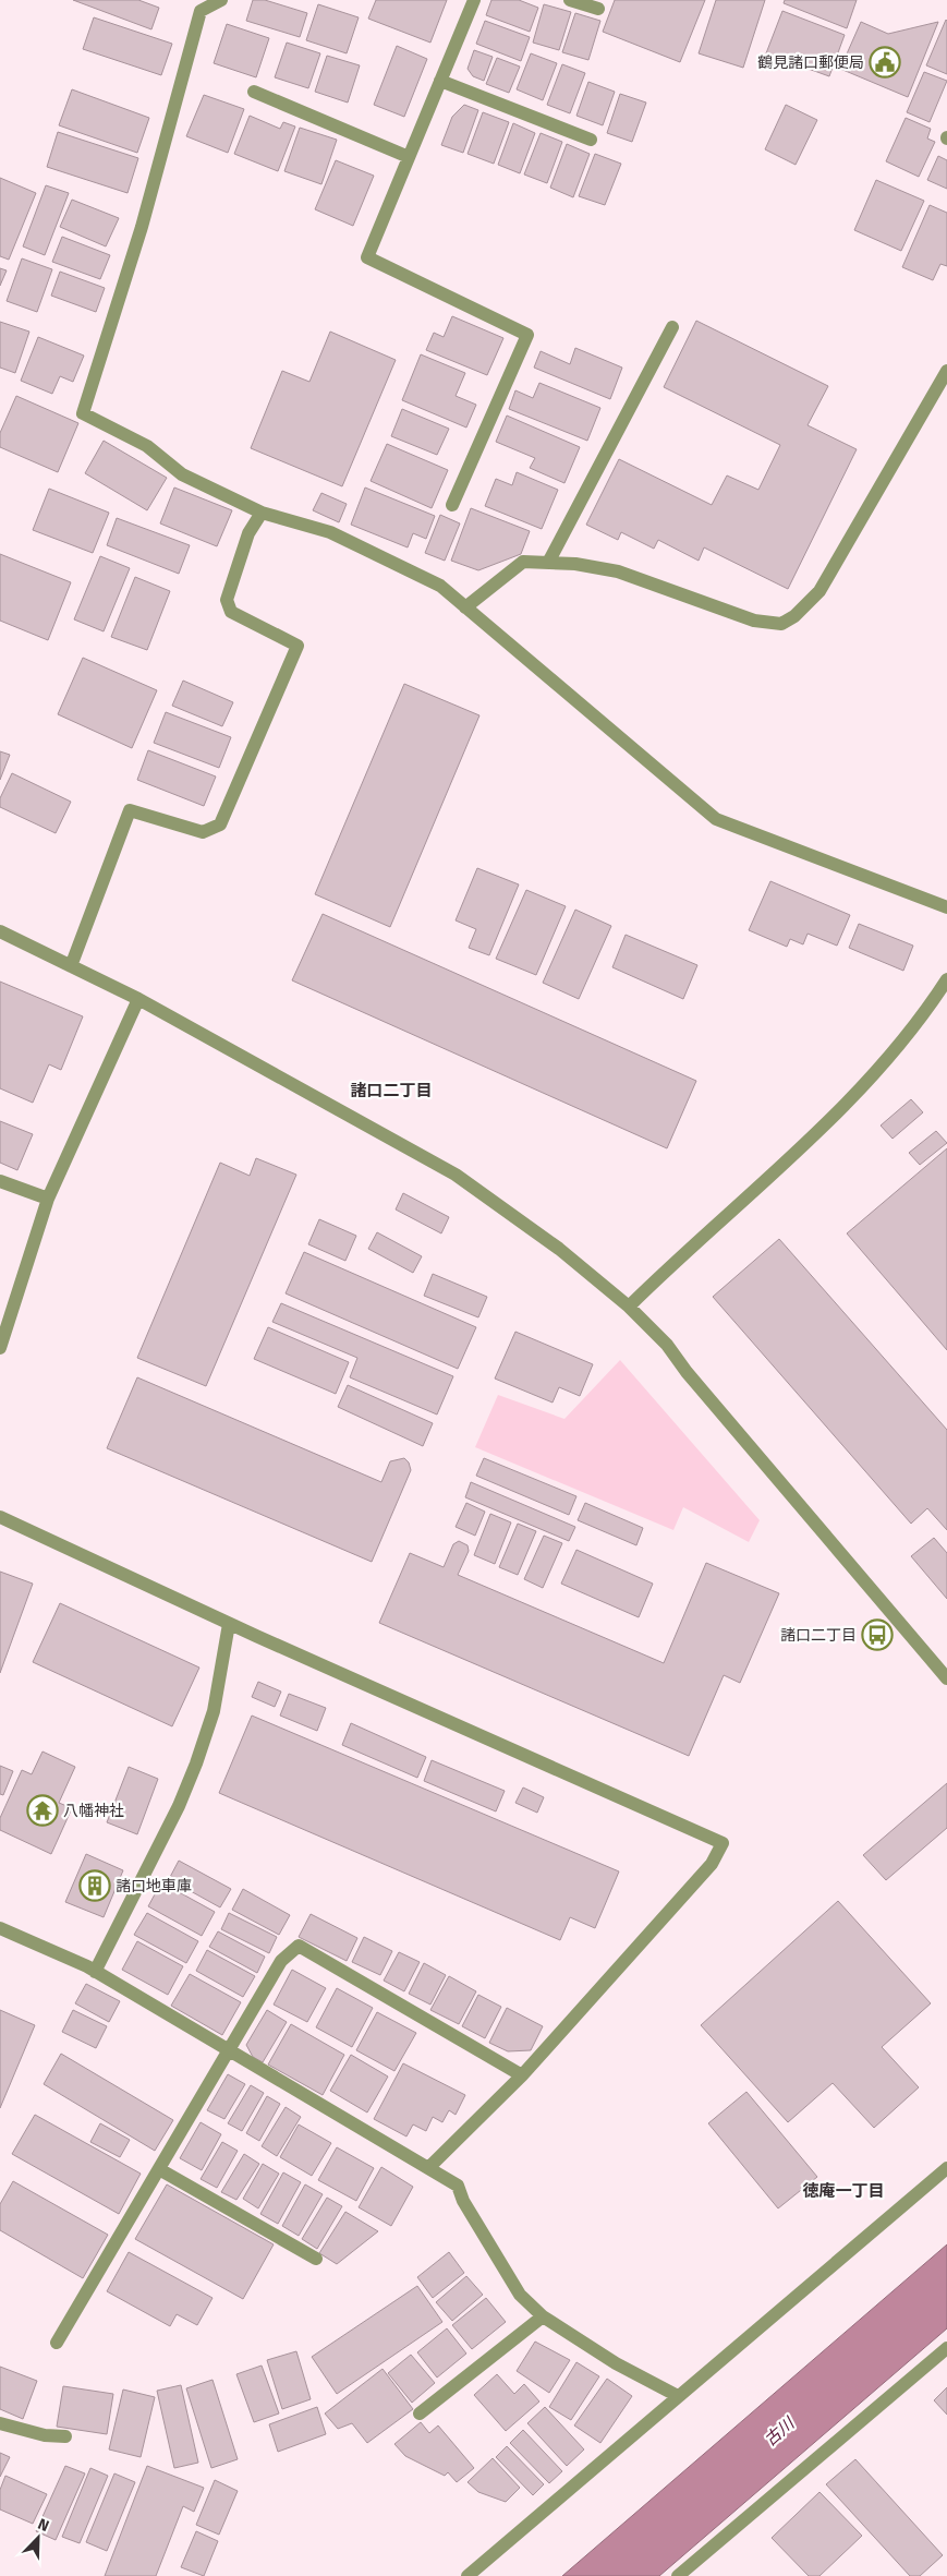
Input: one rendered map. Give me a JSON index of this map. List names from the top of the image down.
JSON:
{
  "districts": ["諸口二丁目", "徳庵一丁目"],
  "water": ["古川"],
  "places": {
    "public building": ["鶴見諸口郵便局"],
    "bus stop": ["諸口二丁目"],
    "temple": ["八幡神社"],
    "building": ["諸口地車庫"]
  },
  "north": "top right"
}
